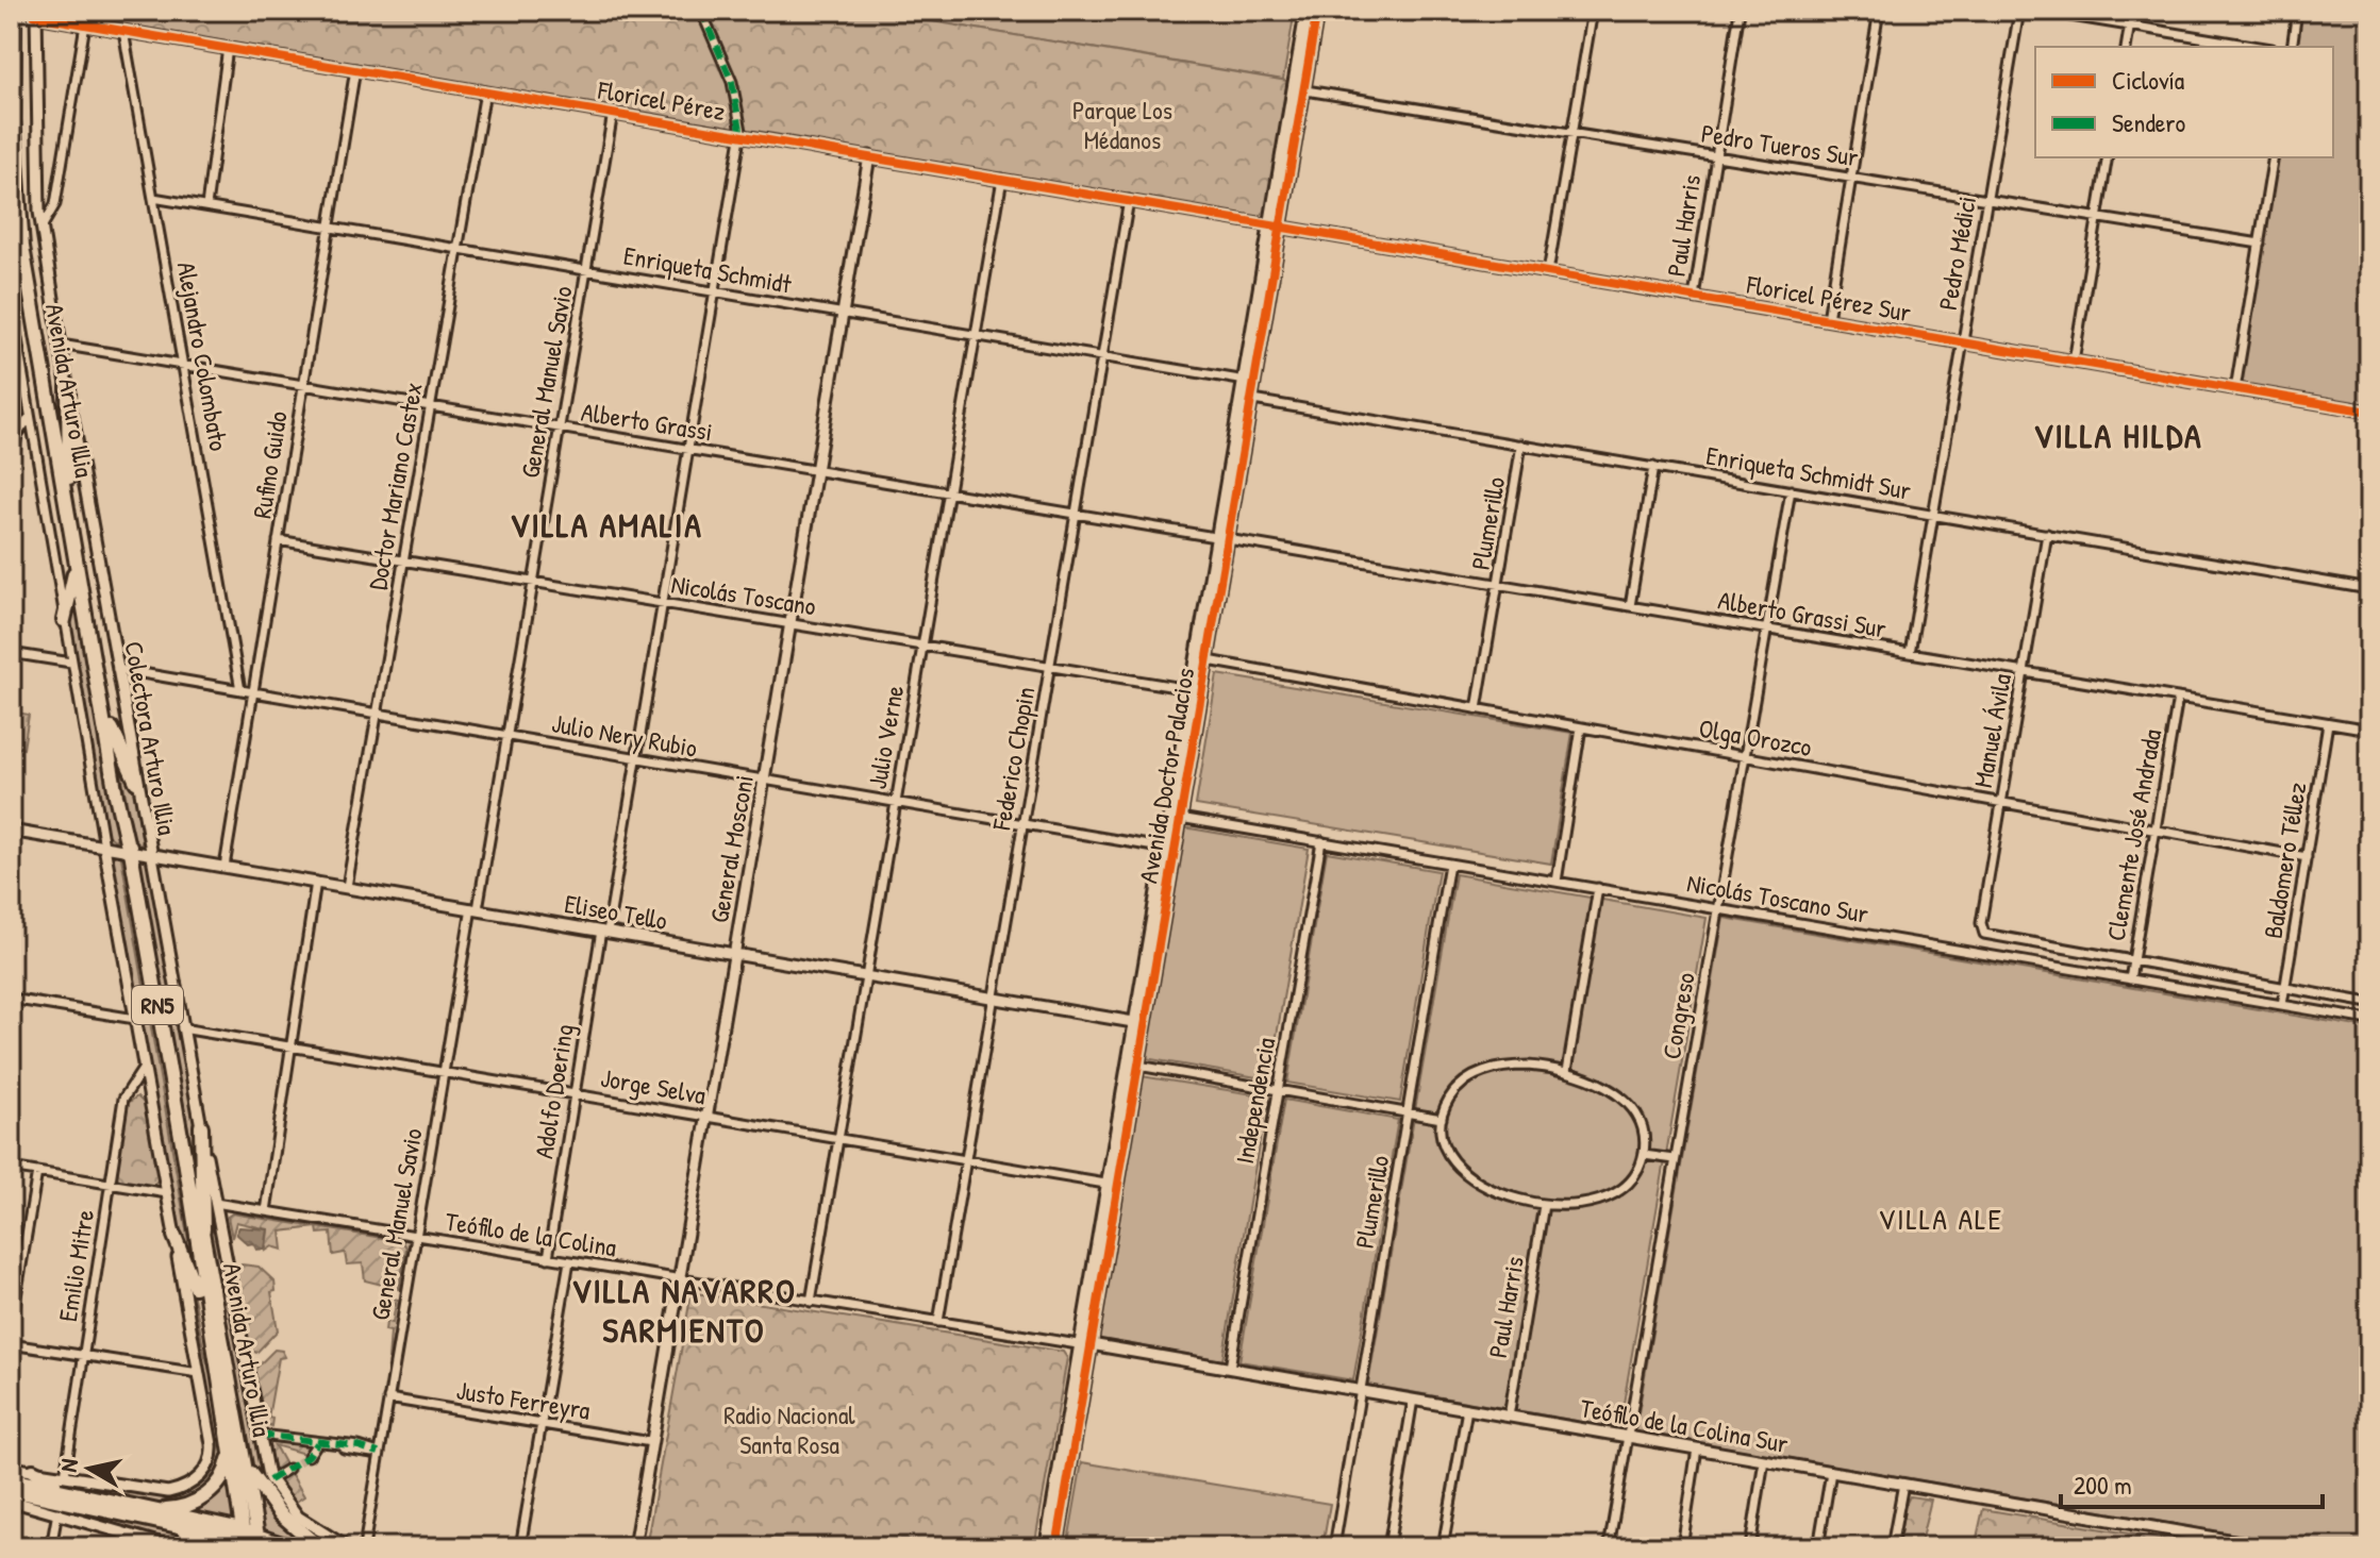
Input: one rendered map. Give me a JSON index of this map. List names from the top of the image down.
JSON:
{
  "streets": {
    "highway": ["Avenida Arturo Illia", "RN5"],
    "main road": ["Avenida Doctor Palacios"],
    "street": [
      "Floricel Pérez",
      "Pedro Tueros Sur",
      "Paul Harris",
      "Pedro Médici",
      "Enriqueta Schmidt",
      "Floricel Pérez Sur",
      "Alejandro Colombato",
      "General Manuel Savio",
      "Alberto Grassi",
      "Rufino Guido",
      "Enriqueta Schmidt Sur",
      "Doctor Mariano Castex",
      "Plumerillo",
      "Nicolás Toscano",
      "Alberto Grassi Sur",
      "Manuel Ávila",
      "Julio Nery Rubio",
      "Julio Verne",
      "Olga Orozco",
      "Colectora Arturo Illia",
      "Federico Chopin",
      "Clemente José Andrada",
      "General Mosconi",
      "Baldomero Téllez",
      "Nicolás Toscano Sur",
      "Eliseo Tello",
      "Congreso",
      "Jorge Selva",
      "Adolfo Doering",
      "Independencia",
      "Teófilo de la Colina",
      "Emilio Mitre",
      "Justo Ferreyra",
      "Teófilo de la Colina Sur"
    ]
  },
  "crossings": [
    ["Floricel Pérez", "Floricel Pérez Sur"],
    ["Floricel Pérez", "Alejandro Colombato"],
    ["Floricel Pérez", "General Manuel Savio"],
    ["Floricel Pérez", "Rufino Guido"],
    ["Floricel Pérez", "Doctor Mariano Castex"],
    ["Floricel Pérez", "Julio Verne"],
    ["Floricel Pérez", "Colectora Arturo Illia"],
    ["Floricel Pérez", "Federico Chopin"],
    ["Floricel Pérez", "Avenida Doctor Palacios"],
    ["Floricel Pérez", "General Mosconi"],
    ["Floricel Pérez", "Adolfo Doering"],
    ["Pedro Tueros Sur", "Paul Harris"],
    ["Pedro Tueros Sur", "Pedro Médici"],
    ["Pedro Tueros Sur", "Avenida Doctor Palacios"],
    ["Paul Harris", "Floricel Pérez Sur"],
    ["Paul Harris", "Teófilo de la Colina Sur"],
    ["Pedro Médici", "Floricel Pérez Sur"],
    ["Pedro Médici", "Enriqueta Schmidt Sur"],
    ["Pedro Médici", "Alberto Grassi Sur"],
    ["Enriqueta Schmidt", "Alejandro Colombato"],
    ["Enriqueta Schmidt", "General Manuel Savio"],
    ["Enriqueta Schmidt", "Rufino Guido"],
    ["Enriqueta Schmidt", "Doctor Mariano Castex"],
    ["Enriqueta Schmidt", "Julio Verne"],
    ["Enriqueta Schmidt", "Federico Chopin"],
    ["Enriqueta Schmidt", "Avenida Doctor Palacios"],
    ["Enriqueta Schmidt", "General Mosconi"],
    ["Enriqueta Schmidt", "Adolfo Doering"],
    ["Floricel Pérez Sur", "Avenida Doctor Palacios"],
    ["Alejandro Colombato", "Alberto Grassi"],
    ["Alejandro Colombato", "Julio Nery Rubio"],
    ["General Manuel Savio", "Alberto Grassi"],
    ["General Manuel Savio", "Nicolás Toscano"],
    ["General Manuel Savio", "Julio Nery Rubio"],
    ["General Manuel Savio", "Eliseo Tello"],
    ["General Manuel Savio", "Jorge Selva"],
    ["General Manuel Savio", "Teófilo de la Colina"],
    ["General Manuel Savio", "Justo Ferreyra"],
    ["Avenida Arturo Illia", "Eliseo Tello"],
    ["Alberto Grassi", "Rufino Guido"],
    ["Alberto Grassi", "Doctor Mariano Castex"],
    ["Alberto Grassi", "Alberto Grassi Sur"],
    ["Alberto Grassi", "Julio Verne"],
    ["Alberto Grassi", "Colectora Arturo Illia"],
    ["Alberto Grassi", "Federico Chopin"],
    ["Alberto Grassi", "Avenida Doctor Palacios"],
    ["Alberto Grassi", "General Mosconi"],
    ["Alberto Grassi", "Adolfo Doering"],
    ["Rufino Guido", "Nicolás Toscano"],
    ["Rufino Guido", "Julio Nery Rubio"],
    ["Rufino Guido", "Eliseo Tello"],
    ["Enriqueta Schmidt Sur", "Plumerillo"],
    ["Enriqueta Schmidt Sur", "Manuel Ávila"],
    ["Enriqueta Schmidt Sur", "Avenida Doctor Palacios"],
    ["Enriqueta Schmidt Sur", "Congreso"],
    ["Doctor Mariano Castex", "Nicolás Toscano"],
    ["Doctor Mariano Castex", "Julio Nery Rubio"],
    ["Doctor Mariano Castex", "Eliseo Tello"],
    ["Plumerillo", "Alberto Grassi Sur"],
    ["Plumerillo", "Olga Orozco"],
    ["Plumerillo", "Nicolás Toscano Sur"],
    ["Plumerillo", "Teófilo de la Colina Sur"],
    ["Nicolás Toscano", "Julio Verne"],
    ["Nicolás Toscano", "Federico Chopin"],
    ["Nicolás Toscano", "Avenida Doctor Palacios"],
    ["Nicolás Toscano", "General Mosconi"],
    ["Nicolás Toscano", "Adolfo Doering"],
    ["Alberto Grassi Sur", "Manuel Ávila"],
    ["Alberto Grassi Sur", "Avenida Doctor Palacios"],
    ["Alberto Grassi Sur", "Clemente José Andrada"],
    ["Alberto Grassi Sur", "Baldomero Téllez"],
    ["Alberto Grassi Sur", "Congreso"],
    ["Manuel Ávila", "Olga Orozco"],
    ["Manuel Ávila", "Clemente José Andrada"],
    ["Julio Nery Rubio", "Julio Verne"],
    ["Julio Nery Rubio", "Colectora Arturo Illia"],
    ["Julio Nery Rubio", "Federico Chopin"],
    ["Julio Nery Rubio", "Avenida Doctor Palacios"],
    ["Julio Nery Rubio", "General Mosconi"],
    ["Julio Nery Rubio", "Adolfo Doering"],
    ["Julio Verne", "Eliseo Tello"],
    ["Julio Verne", "Jorge Selva"],
    ["Julio Verne", "Teófilo de la Colina"],
    ["Olga Orozco", "Avenida Doctor Palacios"],
    ["Olga Orozco", "Clemente José Andrada"],
    ["Olga Orozco", "Baldomero Téllez"],
    ["Olga Orozco", "Congreso"],
    ["Colectora Arturo Illia", "Eliseo Tello"],
    ["Colectora Arturo Illia", "Jorge Selva"],
    ["Colectora Arturo Illia", "Teófilo de la Colina"],
    ["Federico Chopin", "Eliseo Tello"],
    ["Federico Chopin", "Jorge Selva"],
    ["Federico Chopin", "Teófilo de la Colina"],
    ["Avenida Doctor Palacios", "Nicolás Toscano Sur"],
    ["Avenida Doctor Palacios", "Eliseo Tello"],
    ["Avenida Doctor Palacios", "Jorge Selva"],
    ["Avenida Doctor Palacios", "Teófilo de la Colina"],
    ["Avenida Doctor Palacios", "Teófilo de la Colina Sur"],
    ["Clemente José Andrada", "Nicolás Toscano Sur"],
    ["General Mosconi", "Eliseo Tello"],
    ["General Mosconi", "Jorge Selva"],
    ["General Mosconi", "Teófilo de la Colina"],
    ["General Mosconi", "Justo Ferreyra"],
    ["Baldomero Téllez", "Nicolás Toscano Sur"],
    ["Nicolás Toscano Sur", "Congreso"],
    ["Nicolás Toscano Sur", "Independencia"],
    ["Eliseo Tello", "Adolfo Doering"],
    ["Congreso", "Teófilo de la Colina Sur"],
    ["Jorge Selva", "Adolfo Doering"],
    ["Adolfo Doering", "Teófilo de la Colina"],
    ["Independencia", "Teófilo de la Colina Sur"],
    ["Teófilo de la Colina", "Teófilo de la Colina Sur"]
  ],
  "districts": [
    "VILLA HILDA",
    "VILLA AMALIA",
    "VILLA ALE",
    "VILLA NAVARRO SARMIENTO"
  ],
  "parks": ["Parque Los Médanos", "Radio Nacional Santa Rosa"],
  "legend": ["Ciclovía", "Sendero"],
  "scale_bar": "200 m",
  "north": "left"
}
